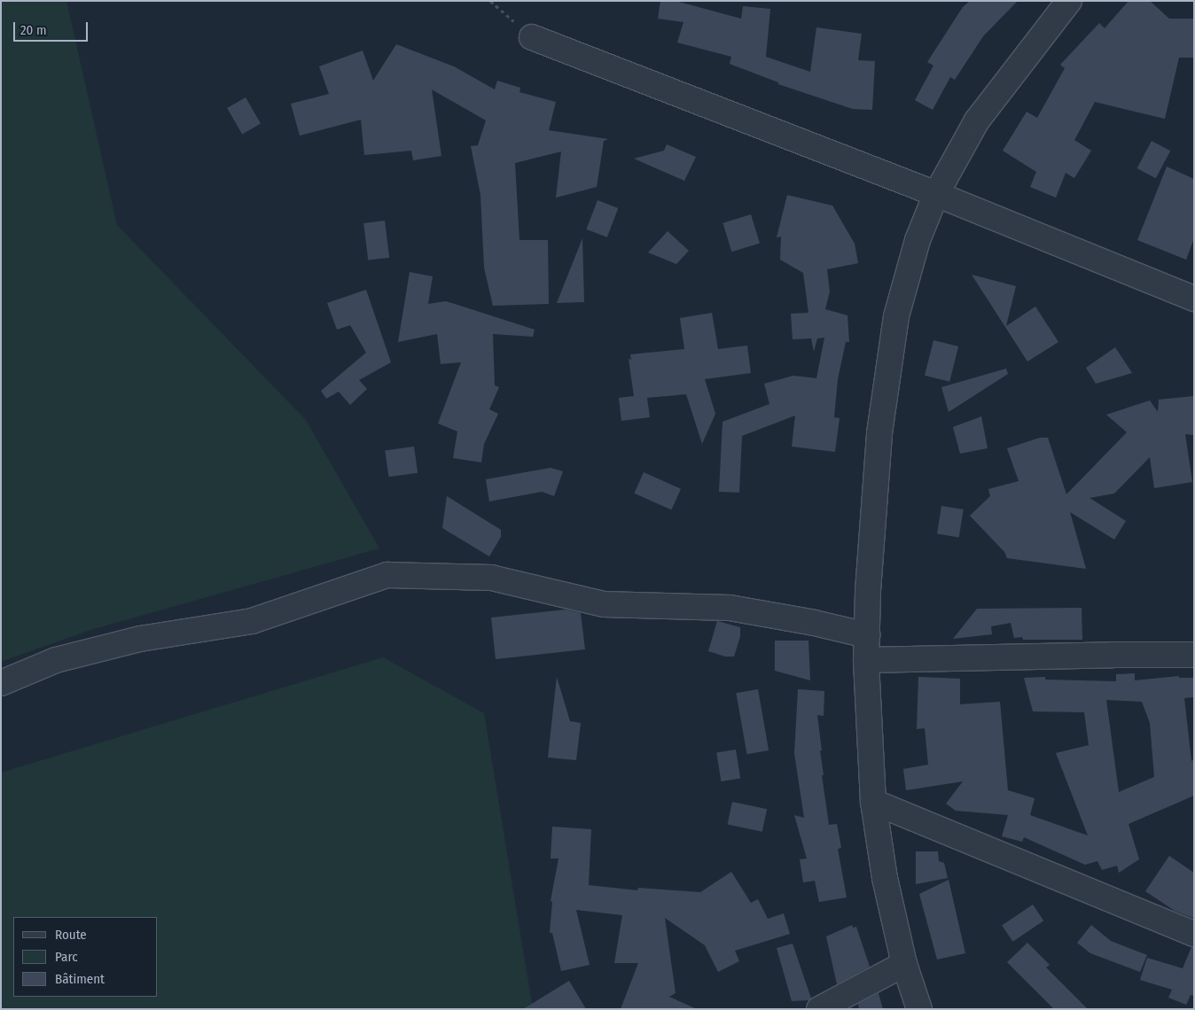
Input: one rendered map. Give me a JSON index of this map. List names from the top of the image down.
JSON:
{
  "legend": ["Route", "Parc", "Bâtiment"],
  "scale_bar": "20 m"
}
